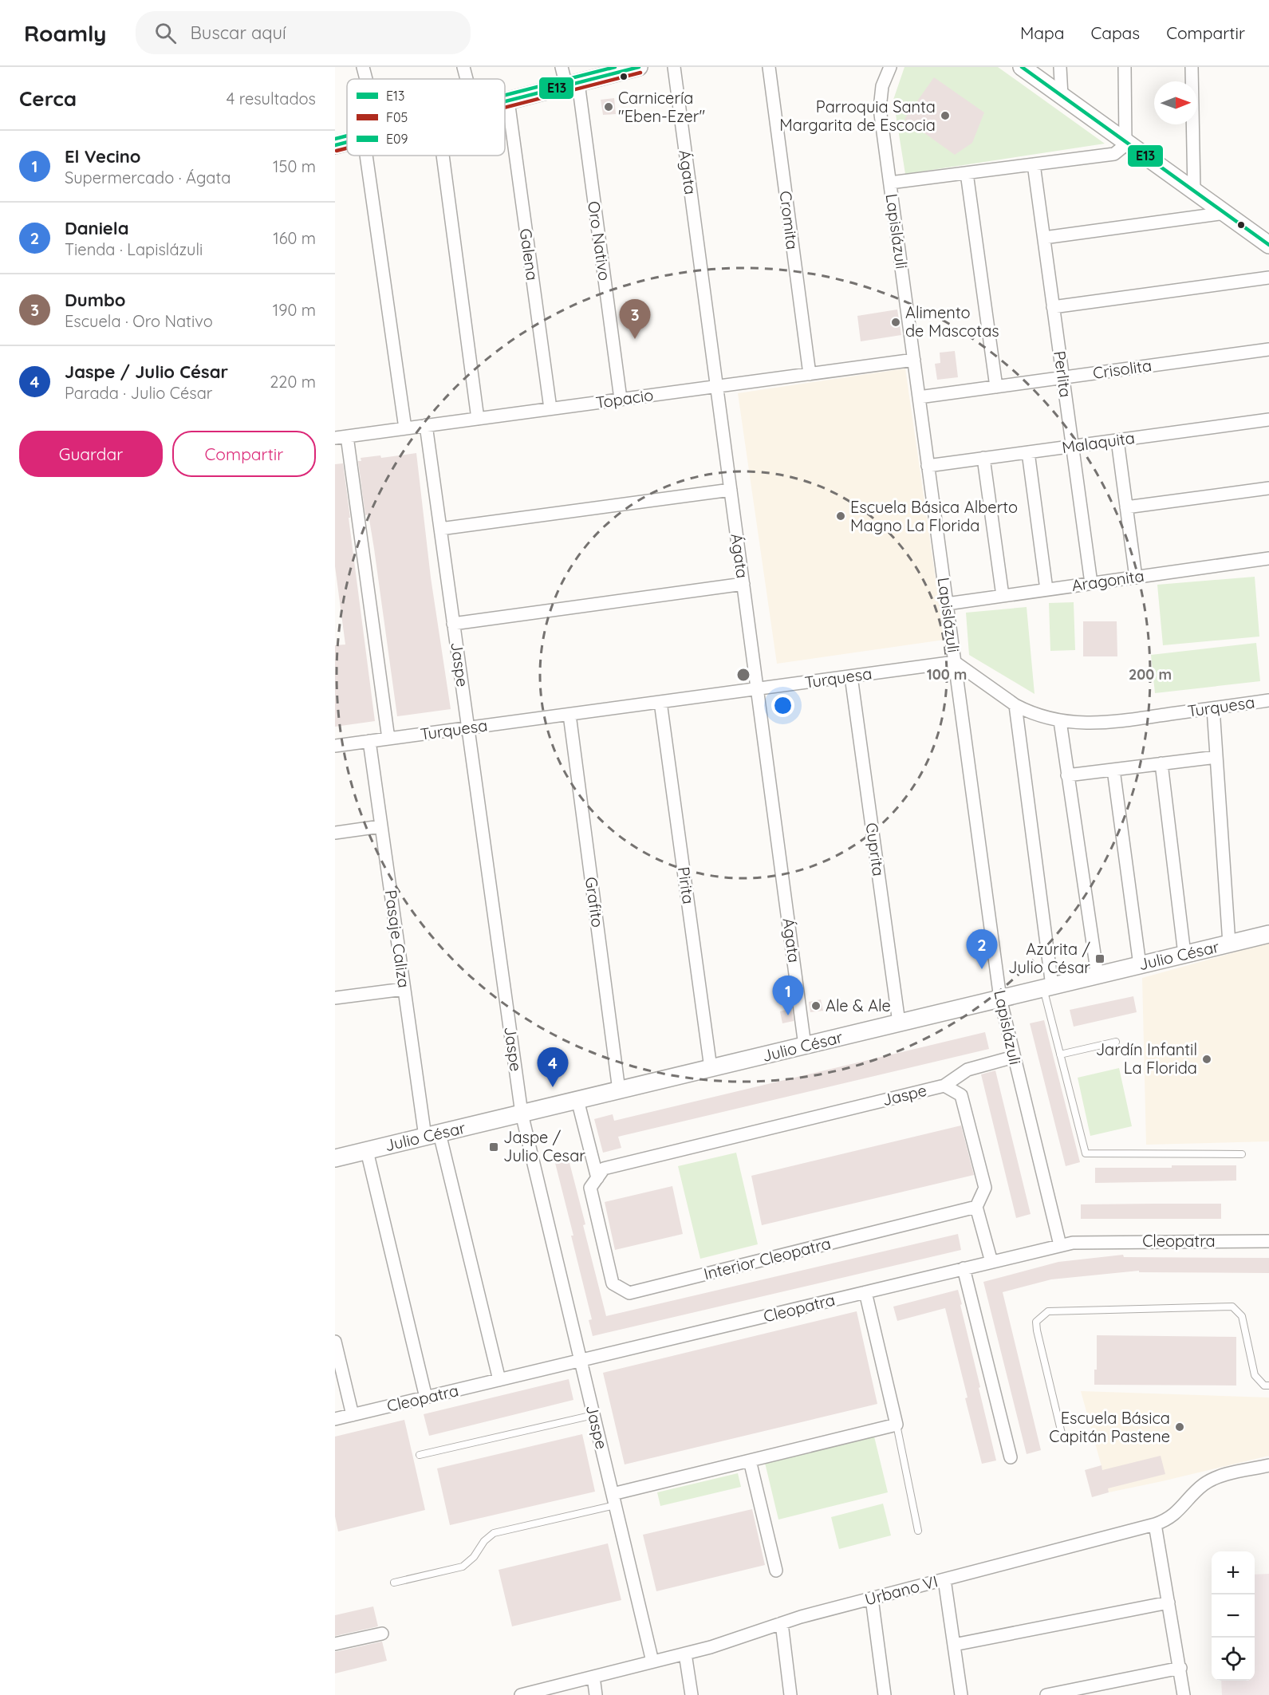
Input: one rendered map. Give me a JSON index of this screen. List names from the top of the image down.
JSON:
{
  "streets": {
    "street": [
      "Ágata",
      "Cromita",
      "Lapislázuli",
      "Oro Nativo",
      "Galena",
      "Crisolita",
      "Perlita",
      "Topacio",
      "Malaquita",
      "Aragonita",
      "Jaspe",
      "Turquesa",
      "Cuprita",
      "Pirita",
      "Grafito",
      "Pasaje Caliza",
      "Julio César",
      "Cleopatra",
      "Interior Cleopatra",
      "Urbano VI"
    ]
  },
  "crossings": [
    ["Ágata", "Topacio"],
    ["Ágata", "Turquesa"],
    ["Ágata", "Julio César"],
    ["Cromita", "Topacio"],
    ["Lapislázuli", "Crisolita"],
    ["Lapislázuli", "Topacio"],
    ["Lapislázuli", "Malaquita"],
    ["Lapislázuli", "Aragonita"],
    ["Lapislázuli", "Turquesa"],
    ["Lapislázuli", "Julio César"],
    ["Lapislázuli", "Cleopatra"],
    ["Oro Nativo", "Topacio"],
    ["Galena", "Topacio"],
    ["Crisolita", "Perlita"],
    ["Perlita", "Malaquita"],
    ["Perlita", "Aragonita"],
    ["Topacio", "Jaspe"],
    ["Jaspe", "Turquesa"],
    ["Jaspe", "Julio César"],
    ["Jaspe", "Cleopatra"],
    ["Jaspe", "Interior Cleopatra"],
    ["Jaspe", "Urbano VI"],
    ["Turquesa", "Cuprita"],
    ["Turquesa", "Pirita"],
    ["Turquesa", "Grafito"],
    ["Turquesa", "Pasaje Caliza"],
    ["Cuprita", "Julio César"],
    ["Pirita", "Julio César"],
    ["Grafito", "Julio César"],
    ["Pasaje Caliza", "Julio César"],
    ["Pasaje Caliza", "Cleopatra"]
  ],
  "places": {
    "other": [
      "Carnicería \"Eben-Ezer\"",
      "Parroquia Santa Margarita de Escocia",
      "Alimento de Mascotas",
      "Escuela Básica Alberto Magno La Florida",
      "Ale & Ale",
      "Jardín Infantil La Florida",
      "Escuela Básica Capitán Pastene"
    ],
    "transit": ["Azurita / Julio César", "Jaspe / Julio Cesar"]
  },
  "lines": ["transit line E13", "transit line E09", "transit line F05"],
  "legend": ["E13", "F05", "E09"],
  "north": "right",
  "page": {
    "header": "Roamly",
    "search": "Buscar aquí",
    "nav": ["Mapa", "Capas", "Compartir"],
    "heading": ["Cerca", "4 resultados"],
    "list": [
      {
        "mark": "1",
        "name": "El Vecino",
        "note": "Supermercado · Ágata",
        "value": "150 m"
      },
      {
        "mark": "2",
        "name": "Daniela",
        "note": "Tienda · Lapislázuli",
        "value": "160 m"
      },
      {
        "mark": "3",
        "name": "Dumbo",
        "note": "Escuela · Oro Nativo",
        "value": "190 m"
      },
      {
        "mark": "4",
        "name": "Jaspe / Julio César",
        "note": "Parada · Julio César",
        "value": "220 m"
      }
    ],
    "pins": [
      "3",
      "2",
      "1",
      "4"
    ],
    "buttons": ["Guardar", "Compartir"],
    "map_buttons": ["+", "−"]
  },
  "rings": ["100 m", "200 m"]
}
